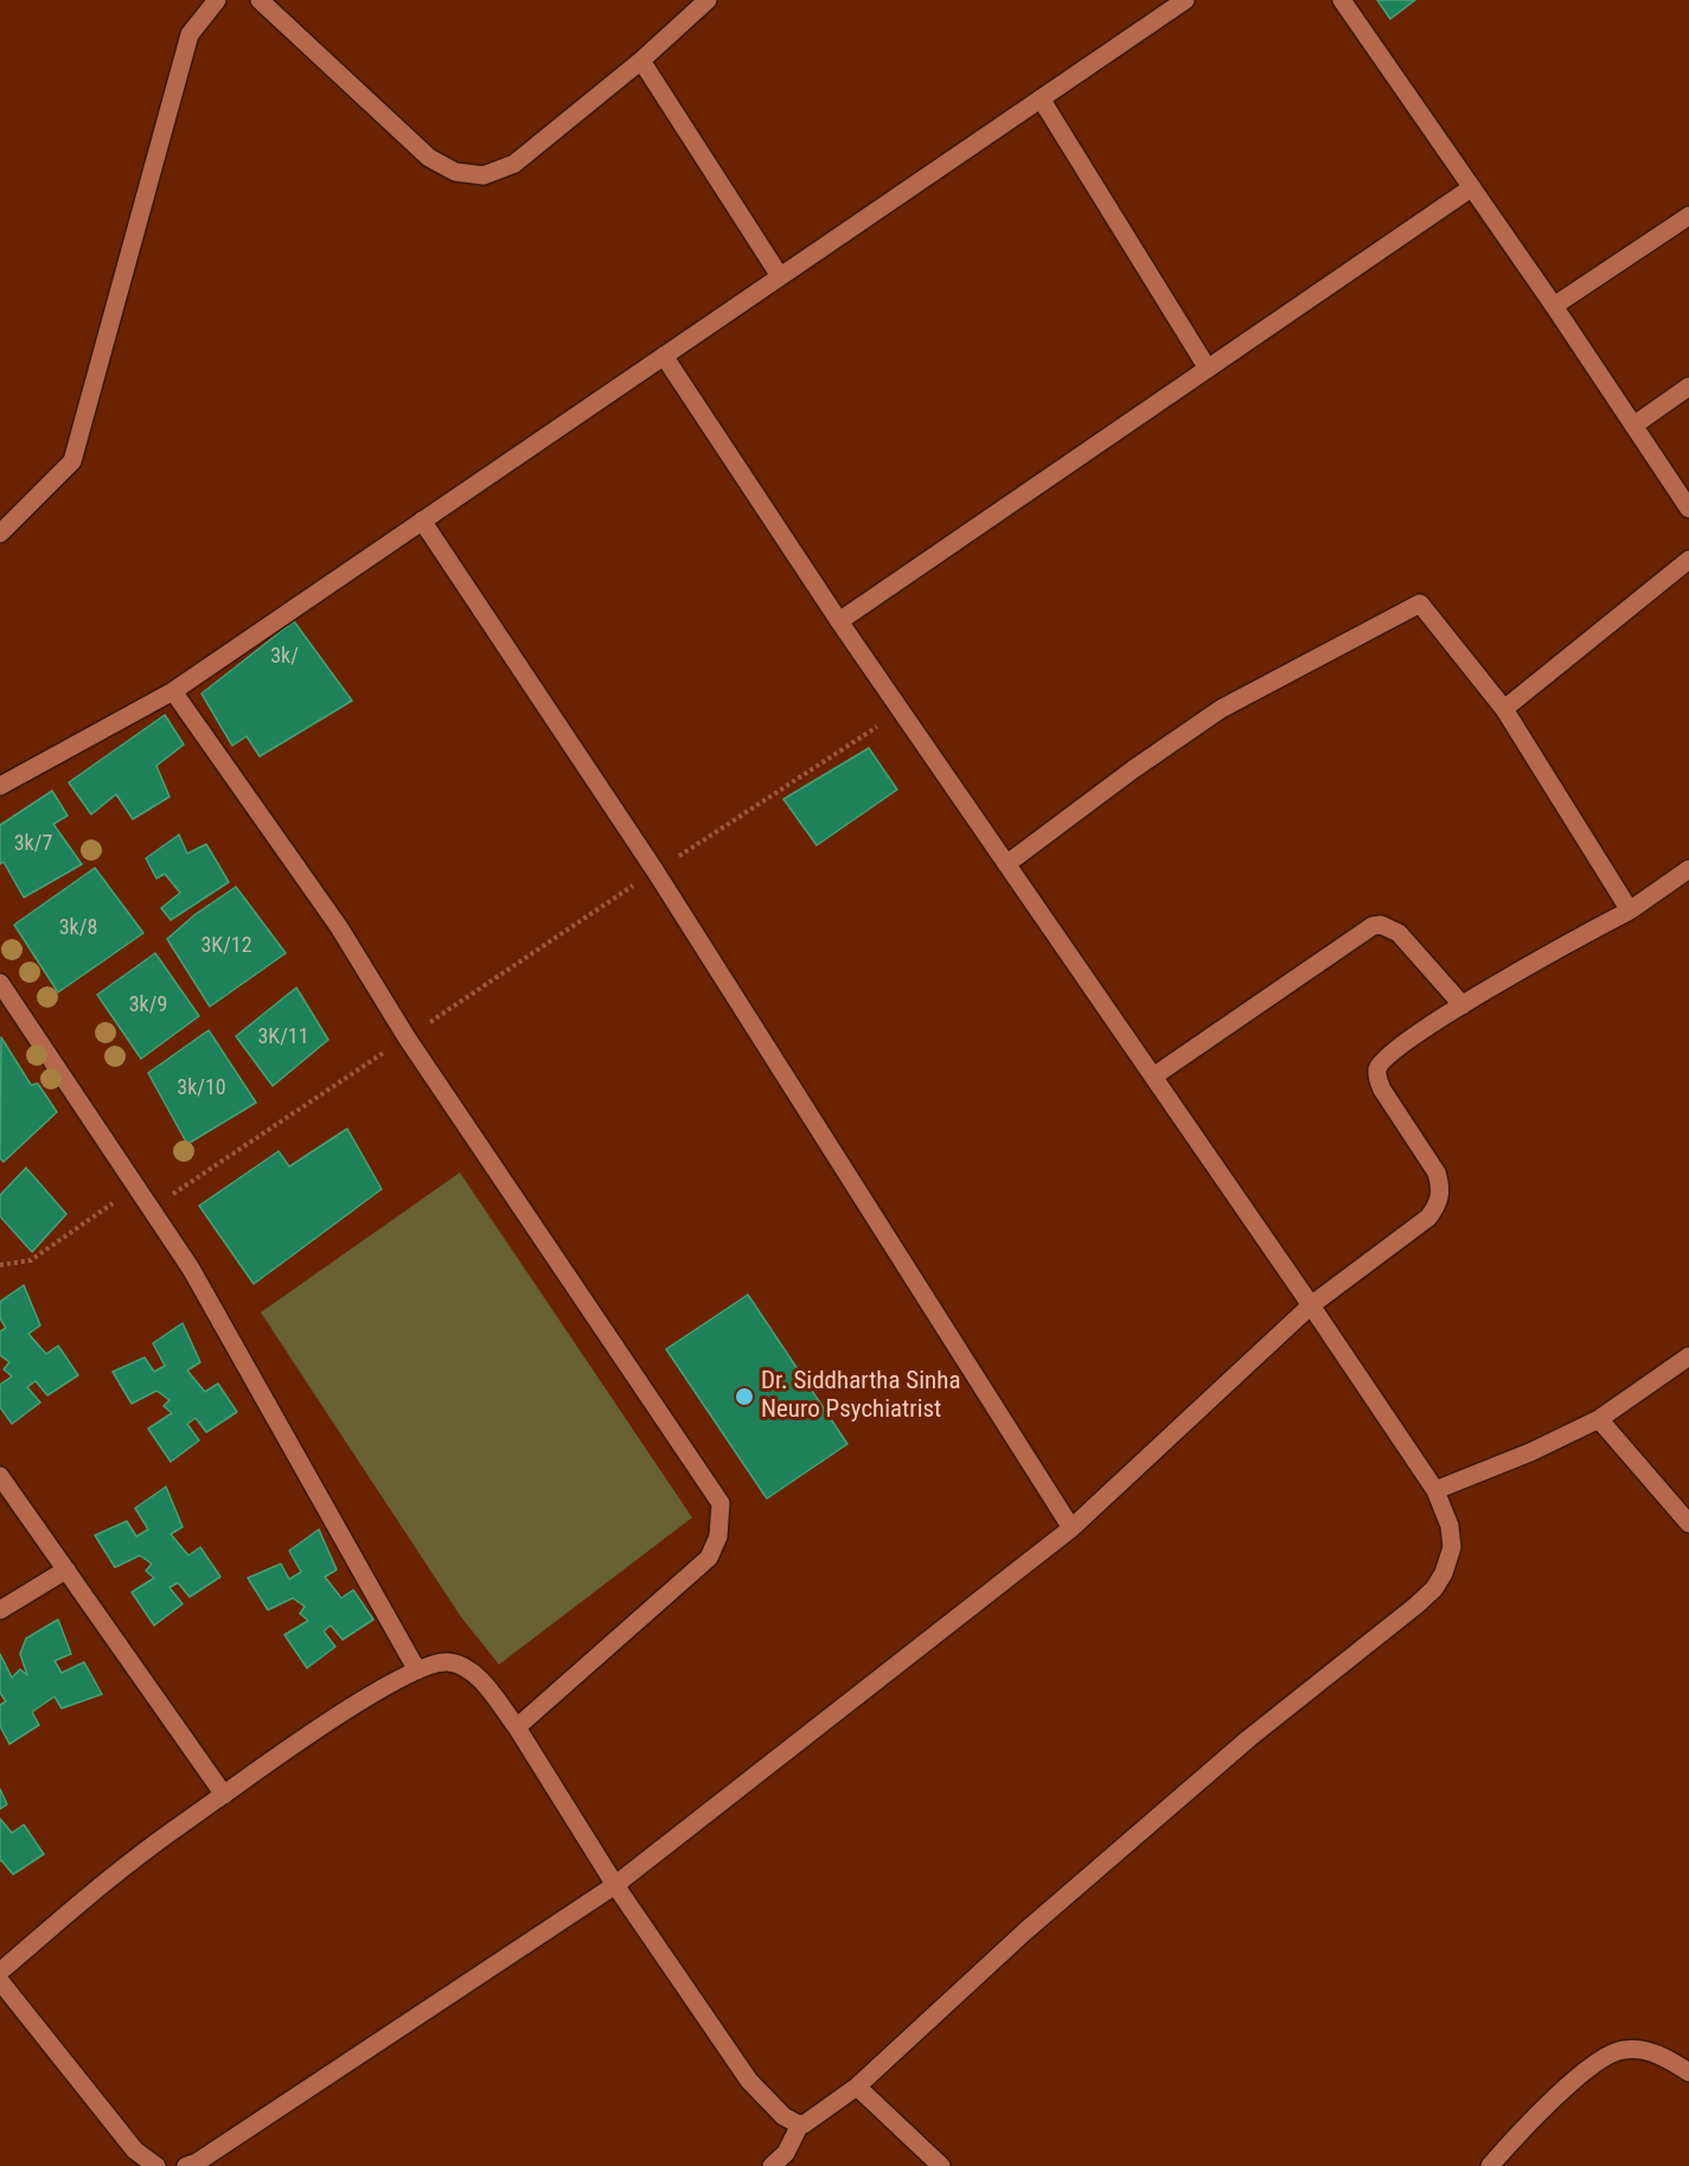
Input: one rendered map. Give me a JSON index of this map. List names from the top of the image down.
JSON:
{
  "places": ["Dr. Siddhartha Sinha Neuro Psychiatrist"],
  "house_numbers": [
    "3k/",
    "3k/7",
    "3k/8",
    "3K/12",
    "3k/9",
    "3K/11",
    "3k/10"
  ]
}
